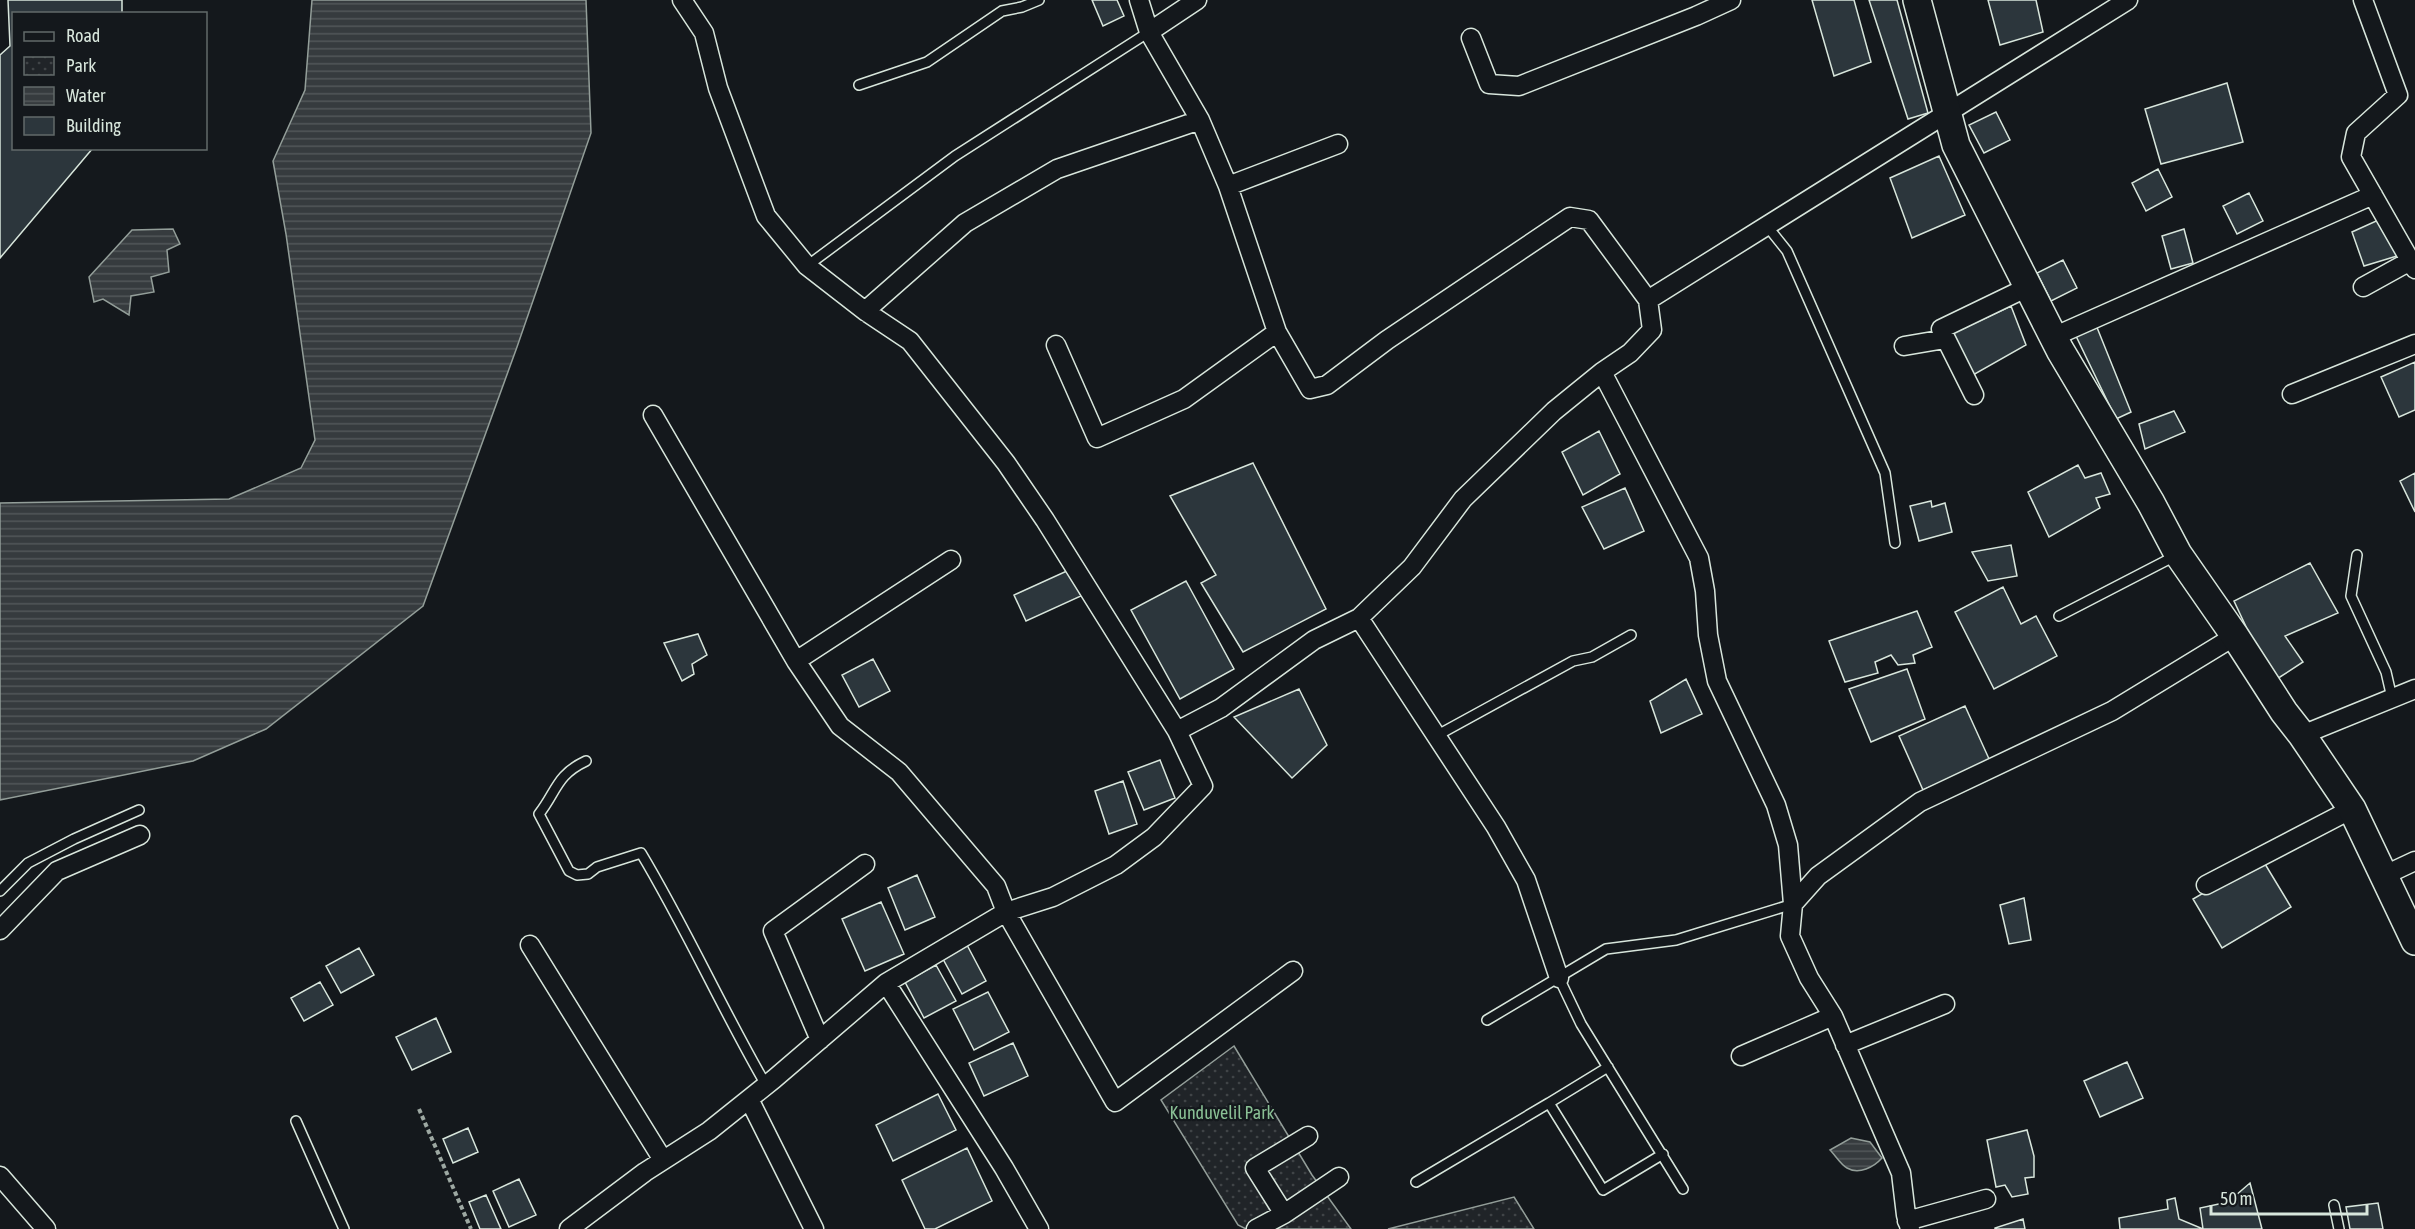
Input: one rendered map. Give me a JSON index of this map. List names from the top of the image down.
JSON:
{
  "parks": ["Kunduvelil Park"],
  "legend": [
    "Road",
    "Park",
    "Water",
    "Building"
  ],
  "scale_bar": "50 m"
}
